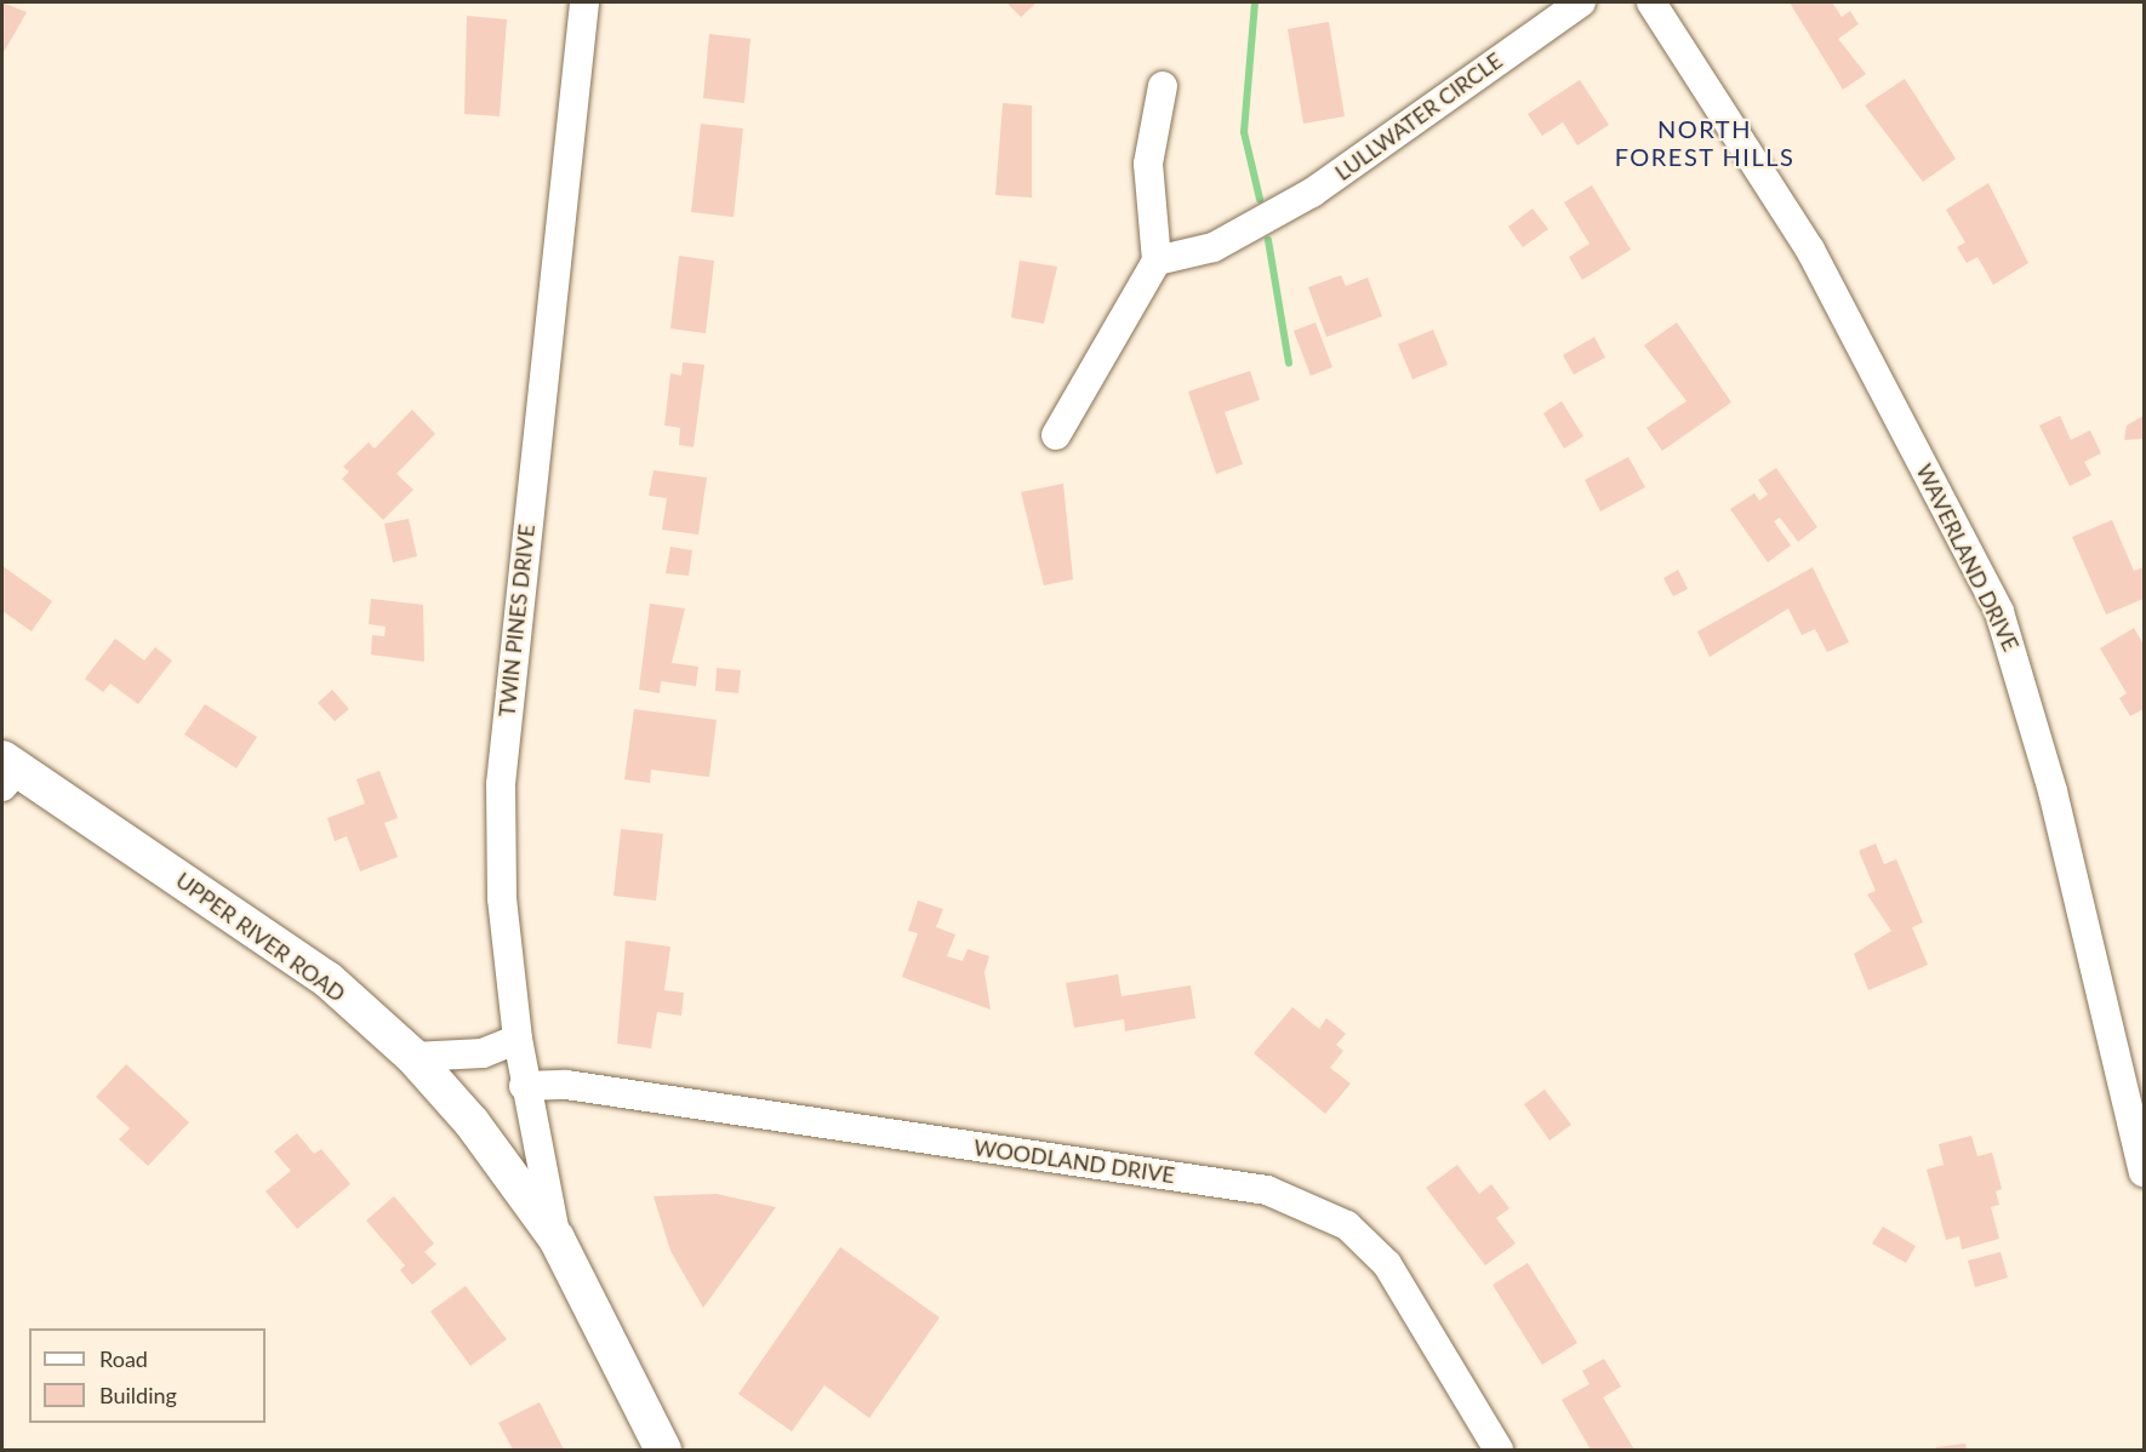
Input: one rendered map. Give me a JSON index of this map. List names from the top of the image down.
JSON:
{
  "streets": {
    "street": [
      "LULLWATER CIRCLE",
      "WAVERLAND DRIVE",
      "TWIN PINES DRIVE",
      "UPPER RIVER ROAD",
      "WOODLAND DRIVE"
    ]
  },
  "crossings": [
    ["TWIN PINES DRIVE", "UPPER RIVER ROAD"],
    ["TWIN PINES DRIVE", "WOODLAND DRIVE"]
  ],
  "districts": ["NORTH FOREST HILLS"],
  "legend": ["Road", "Building"]
}
